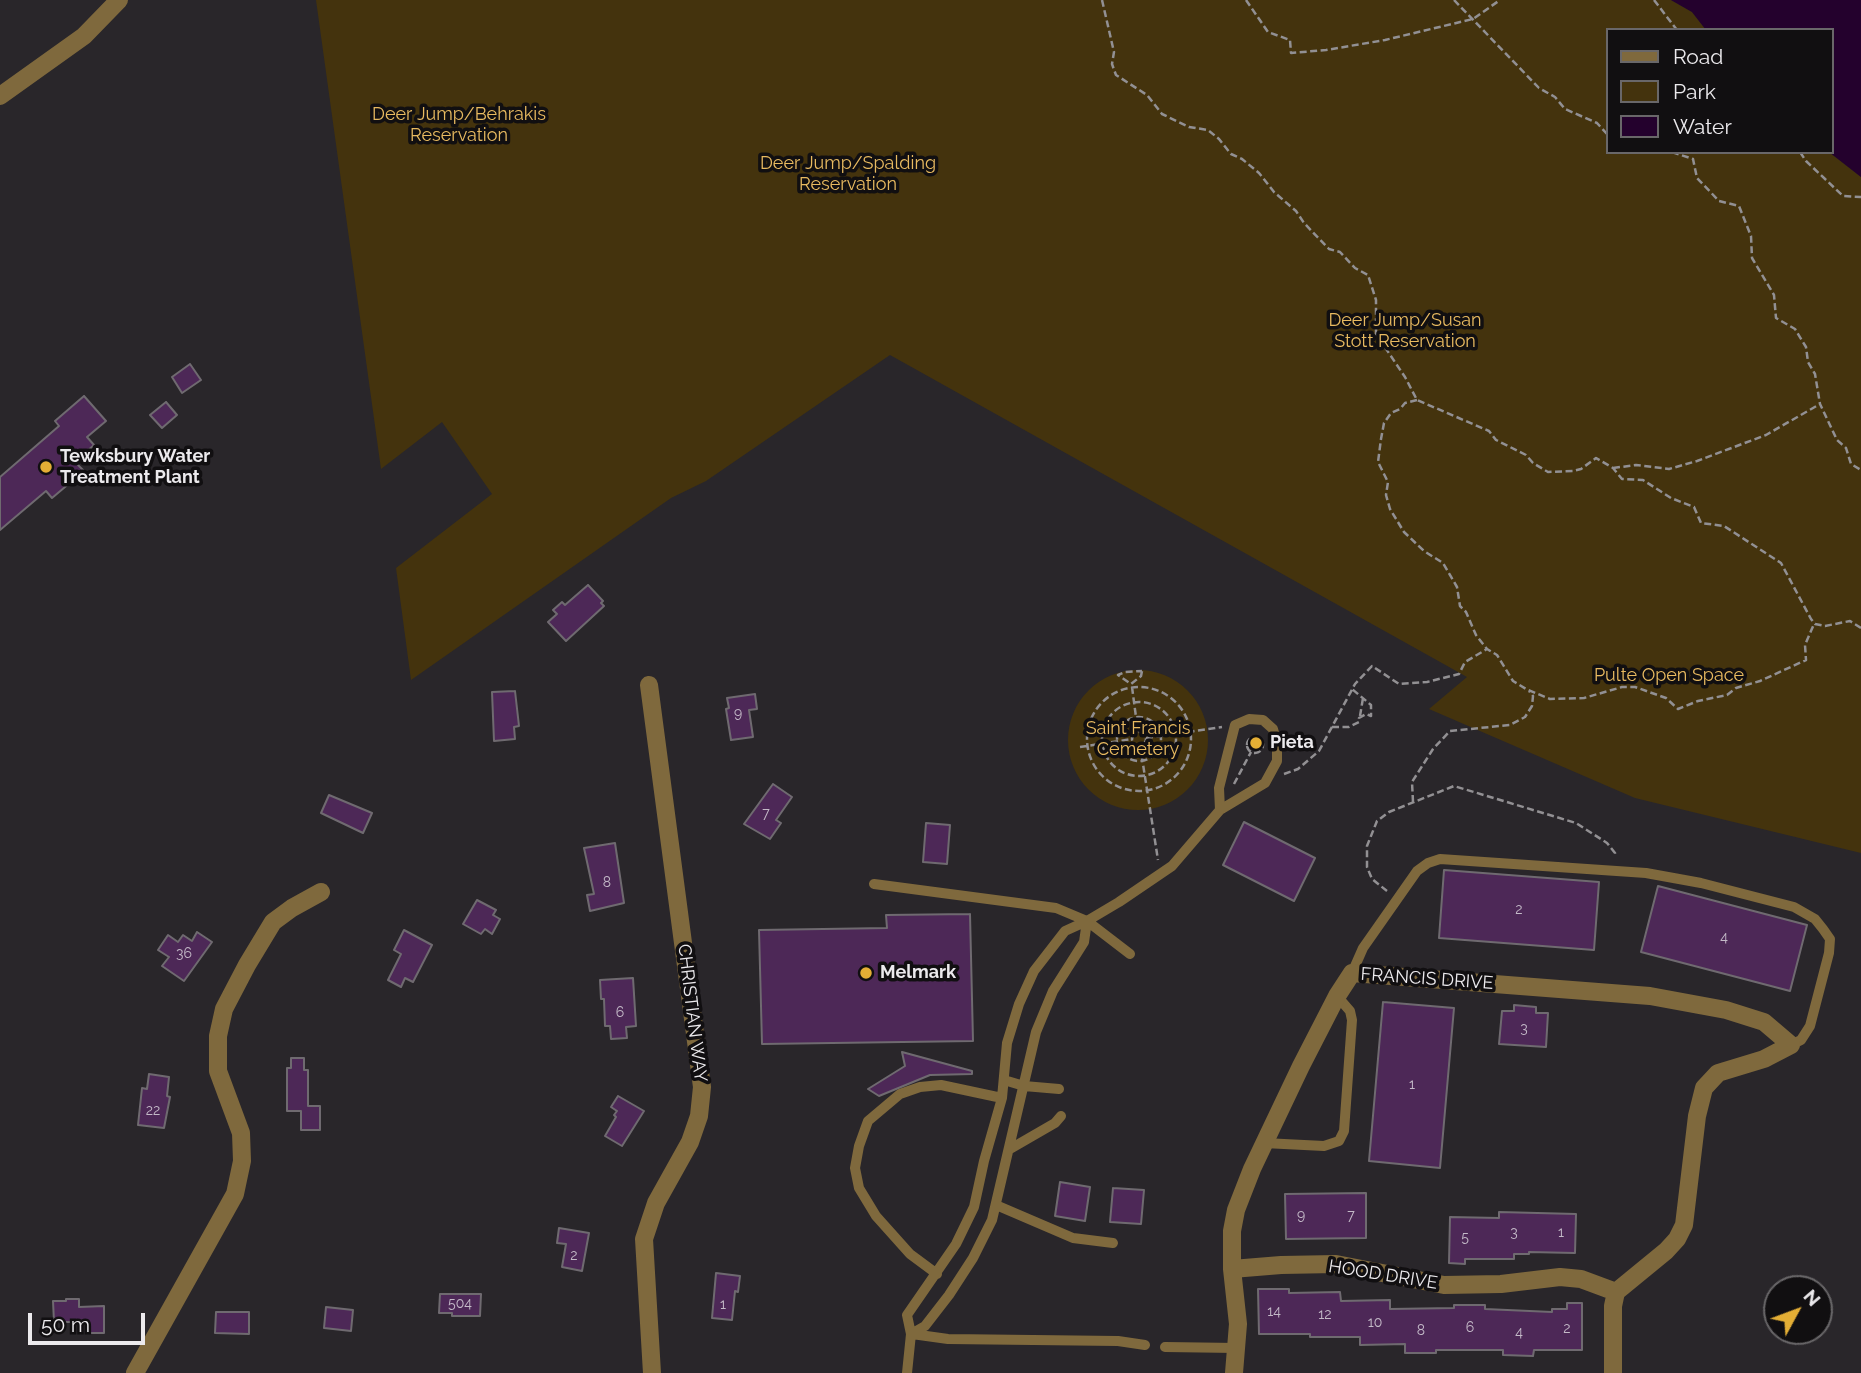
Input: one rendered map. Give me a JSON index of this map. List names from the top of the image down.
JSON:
{
  "streets": {
    "street": ["FRANCIS DRIVE", "CHRISTIAN WAY", "HOOD DRIVE"]
  },
  "crossings": [
    ["FRANCIS DRIVE", "HOOD DRIVE"]
  ],
  "parks": [
    "Deer Jump/Behrakis Reservation",
    "Deer Jump/Spalding Reservation",
    "Deer Jump/Susan Stott Reservation",
    "Pulte Open Space",
    "Saint Francis Cemetery"
  ],
  "places": ["Tewksbury Water Treatment Plant", "Pieta", "Melmark"],
  "house_numbers": [
    "9",
    "7",
    "8",
    "2",
    "4",
    "36",
    "6",
    "3",
    "1",
    "22",
    "9",
    "7",
    "3",
    "1",
    "5",
    "2",
    "504",
    "1",
    "14",
    "12",
    "10",
    "6",
    "2",
    "8",
    "4"
  ],
  "legend": ["Road", "Park", "Water"],
  "scale_bar": "50 m",
  "north": "top right"
}
